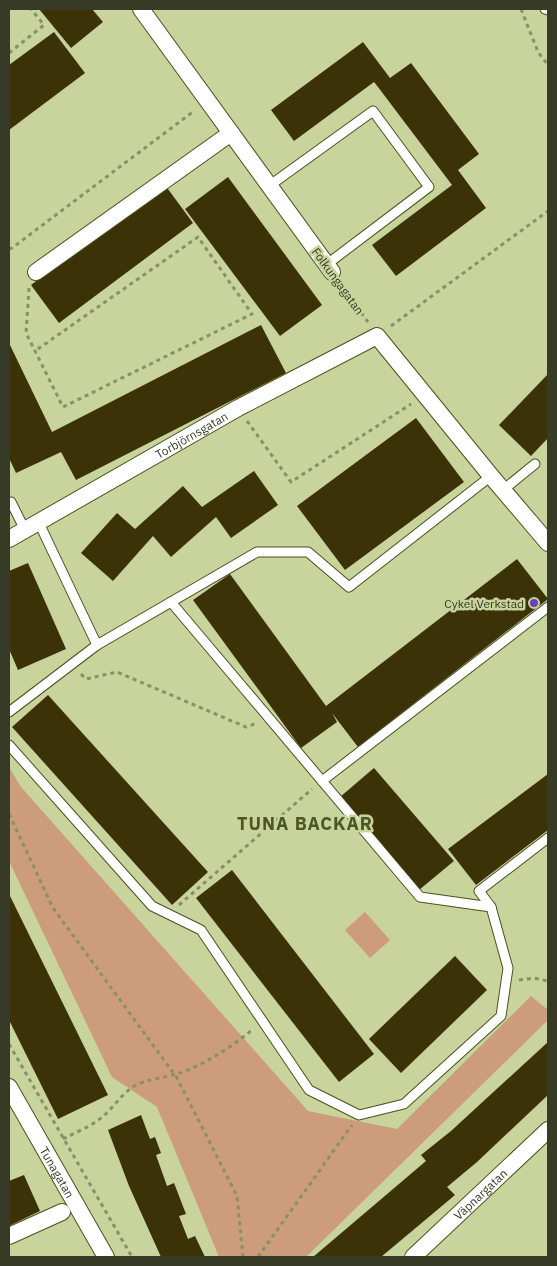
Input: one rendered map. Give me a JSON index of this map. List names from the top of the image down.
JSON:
{
  "streets": {
    "street": [
      "Folkungagatan",
      "Torbjörnsgatan",
      "Tunagatan",
      "Väpnargatan"
    ]
  },
  "crossings": [
    ["Folkungagatan", "Torbjörnsgatan"]
  ],
  "districts": ["TUNA BACKAR"],
  "places": ["Cykel Verkstad"]
}
